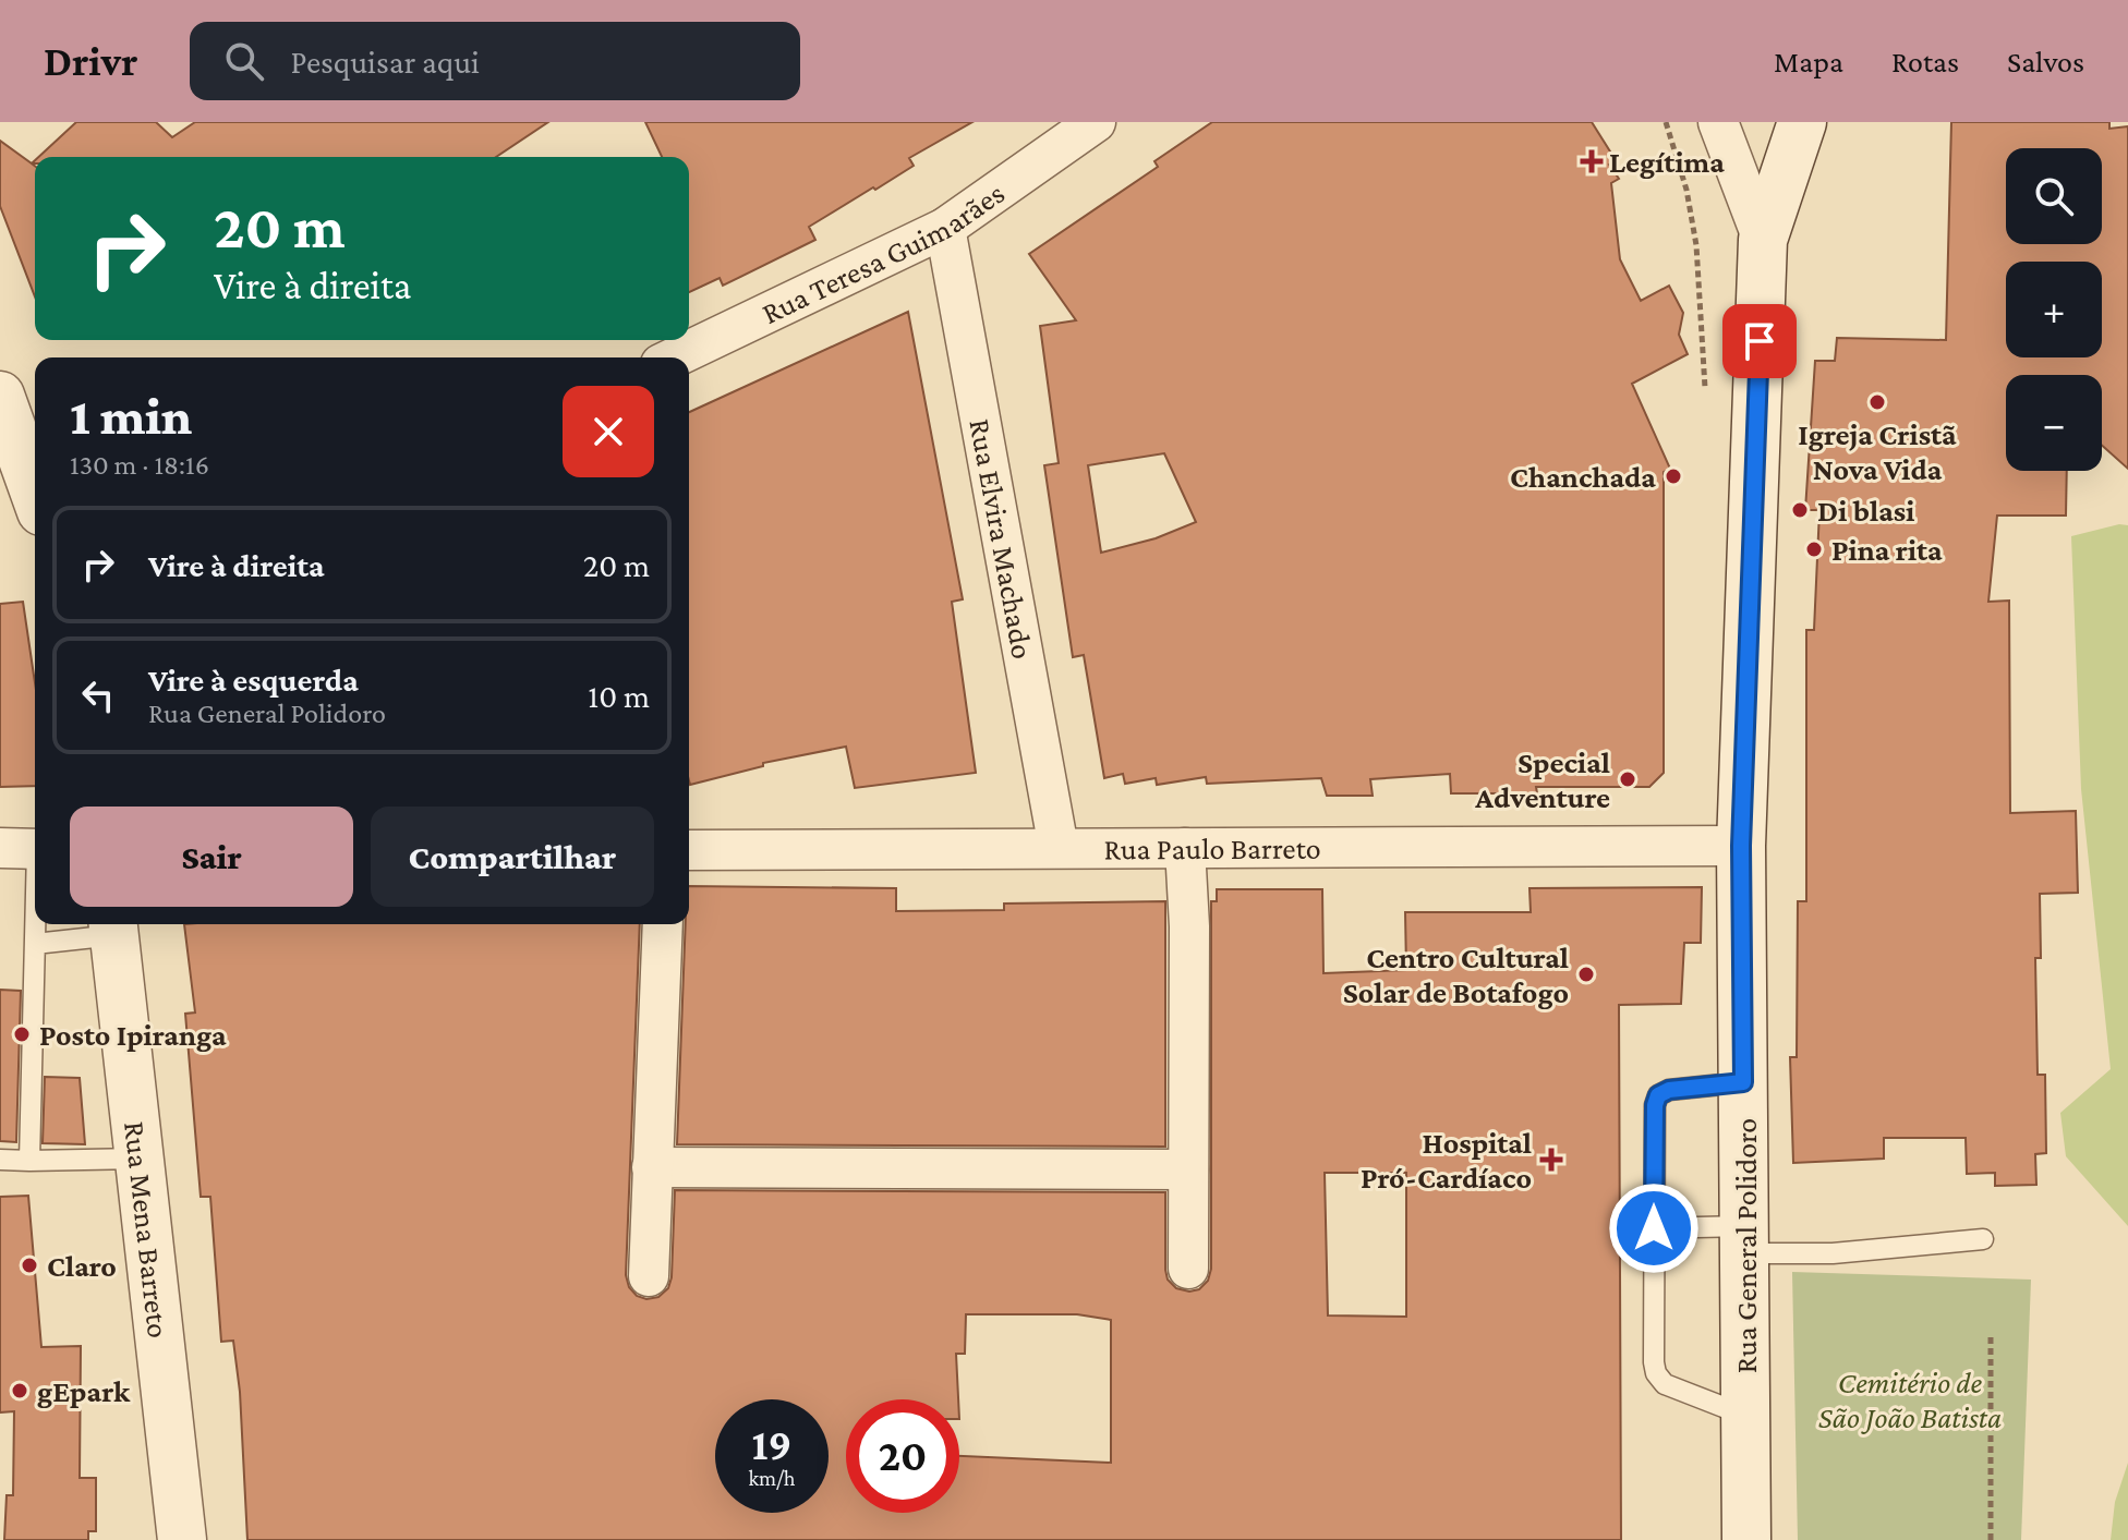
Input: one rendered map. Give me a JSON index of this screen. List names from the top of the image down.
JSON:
{
  "streets": {
    "main road": ["Rua Mena Barreto", "Rua General Polidoro"],
    "street": ["Rua Teresa Guimarães", "Rua Elvira Machado", "Rua Paulo Barreto"]
  },
  "crossings": [
    ["Rua Teresa Guimarães", "Rua Elvira Machado"],
    ["Rua Elvira Machado", "Rua Paulo Barreto"],
    ["Rua Paulo Barreto", "Rua General Polidoro"]
  ],
  "parks": ["Cemitério de São João Batista"],
  "places": {
    "health": ["Legítima", "Hospital Pró-Cardíaco"],
    "other": [
      "Igreja Cristã Nova Vida",
      "Chanchada",
      "Di blasi",
      "Pina rita",
      "Special Adventure",
      "Centro Cultural Solar de Botafogo",
      "Posto Ipiranga",
      "Claro",
      "gEpark"
    ]
  },
  "page": {
    "header": "Drivr",
    "search": "Pesquisar aqui",
    "nav": ["Mapa", "Rotas", "Salvos"],
    "map_buttons": ["+", "−"],
    "turn": ["20 m", "Vire à direita"],
    "heading": ["1 min", "130 m · 18:16"],
    "list": [
      {
        "name": "Vire à direita",
        "value": "20 m"
      },
      {
        "name": "Vire à esquerda",
        "note": "Rua General Polidoro",
        "value": "10 m"
      }
    ],
    "buttons": ["Sair", "Compartilhar"],
    "speed": "19 km/h",
    "limit": "20"
  }
}
